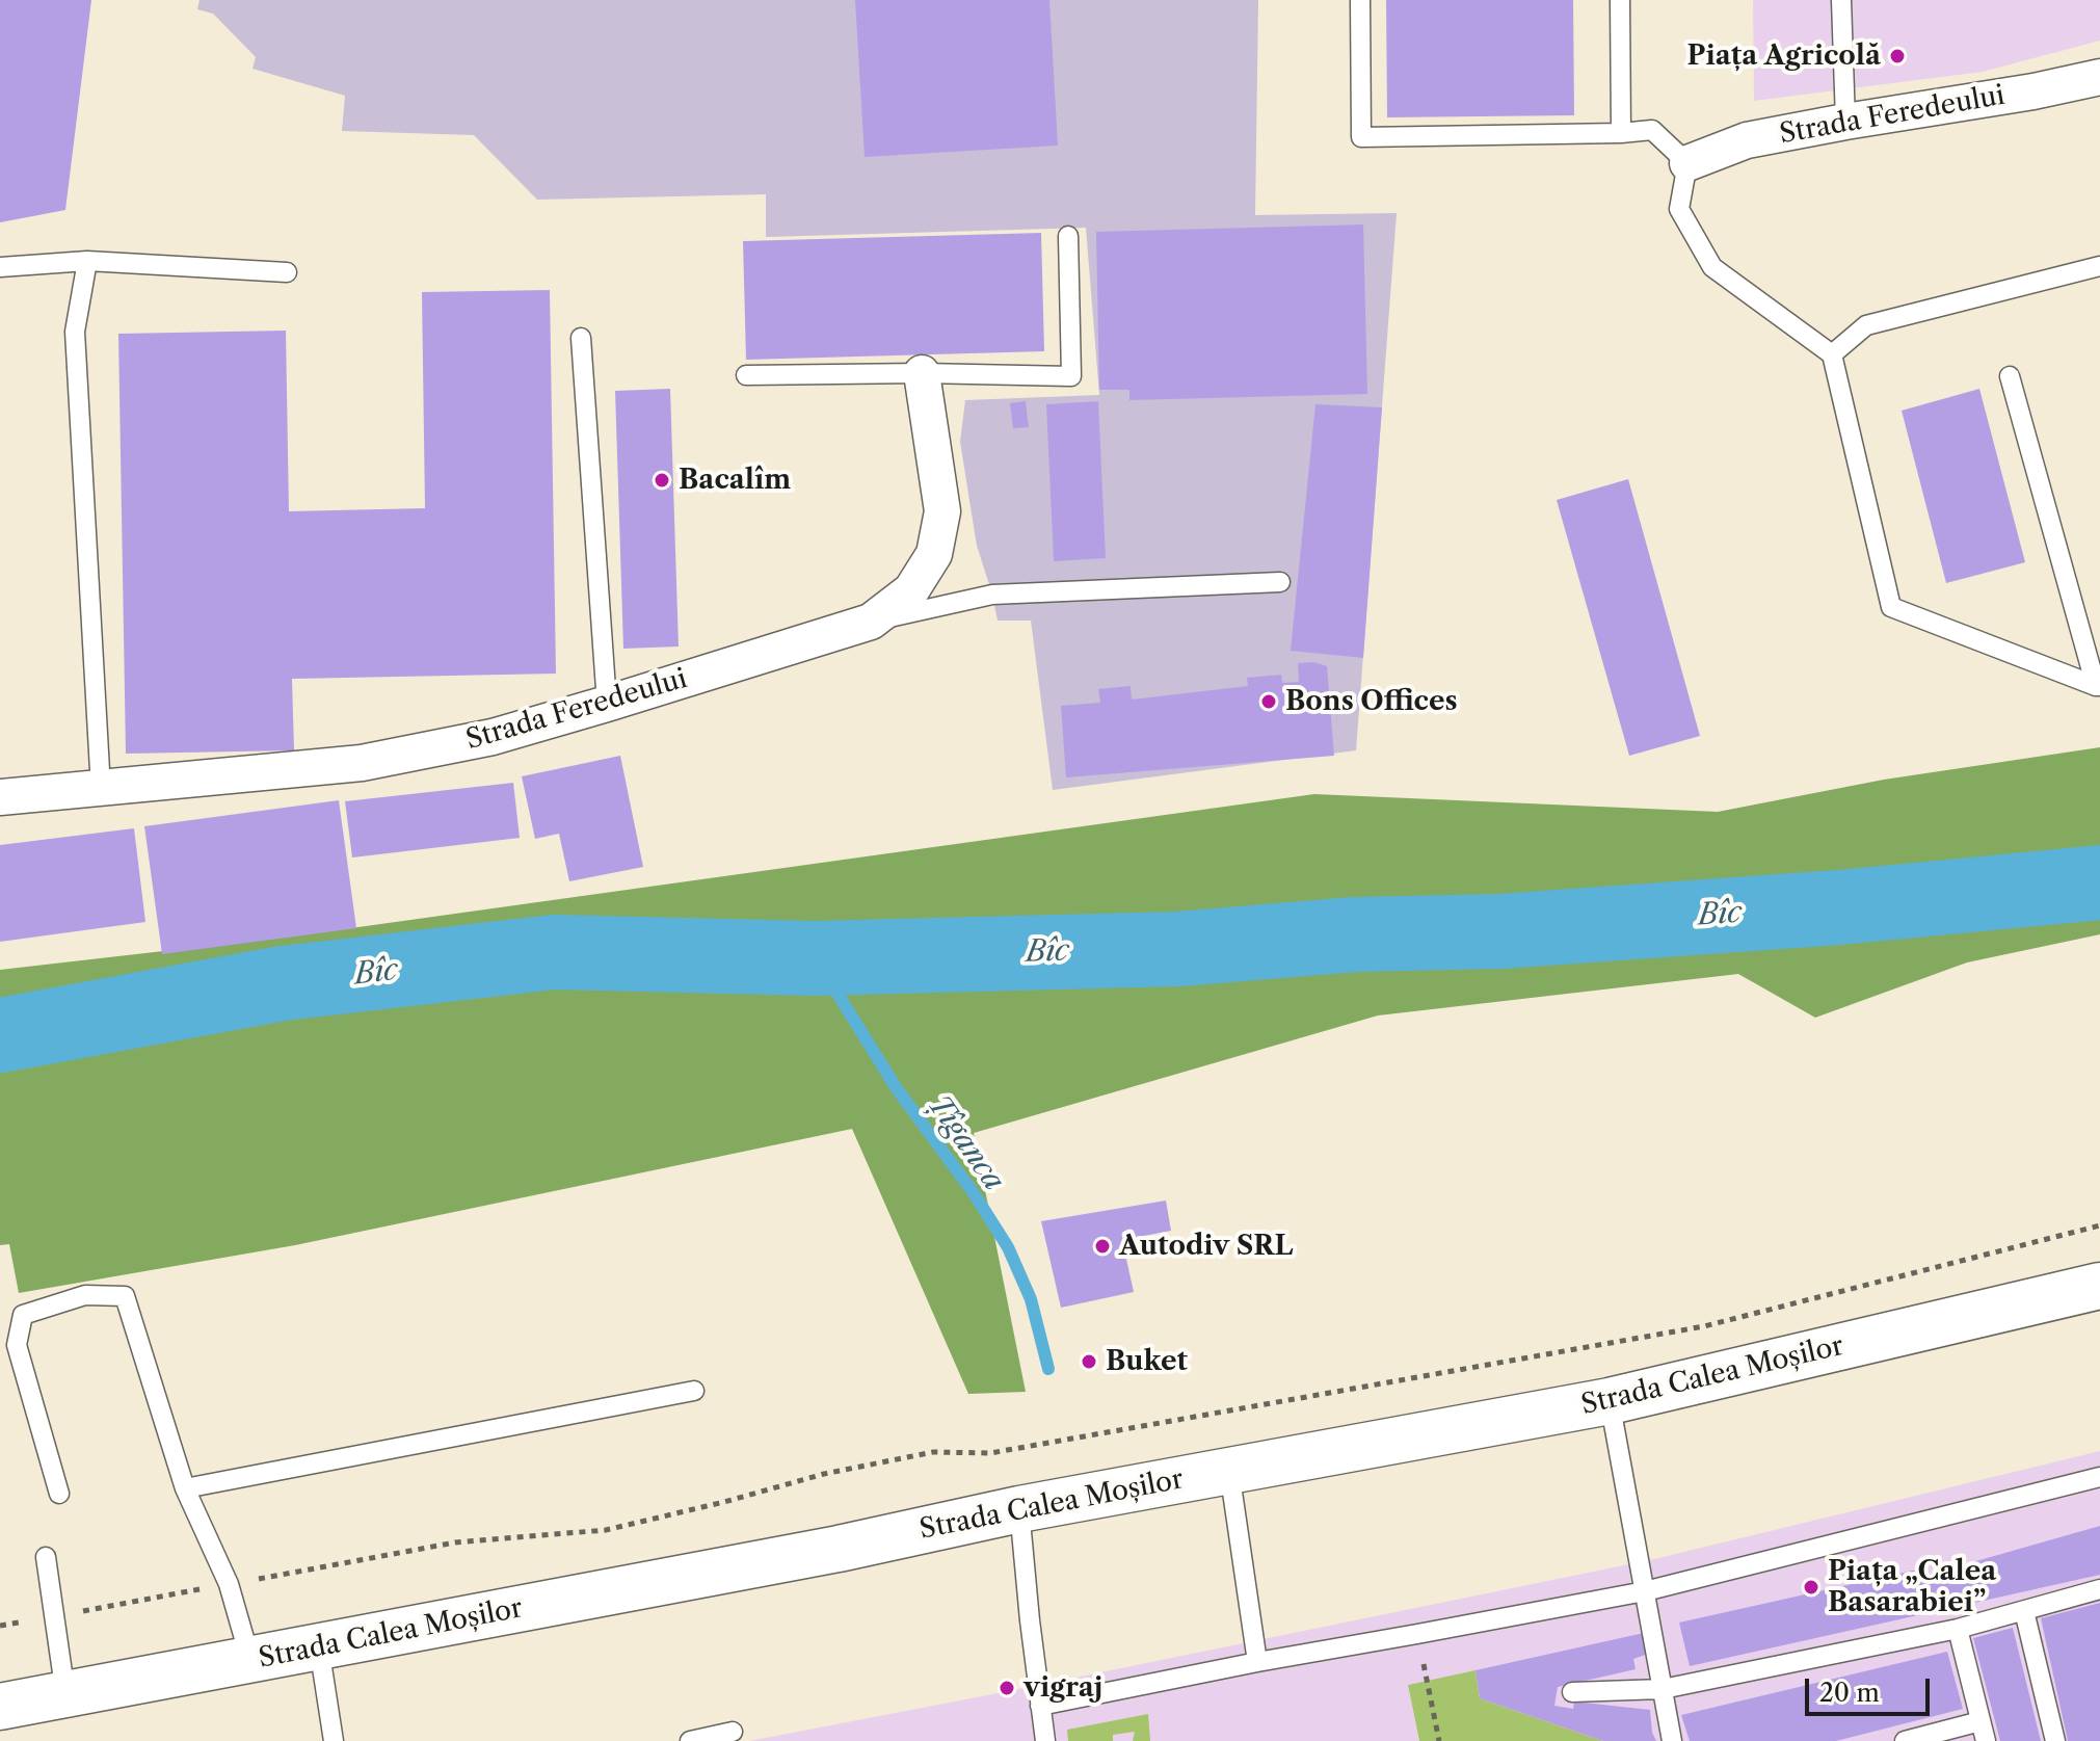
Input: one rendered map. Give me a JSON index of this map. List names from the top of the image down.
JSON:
{
  "streets": {
    "main road": ["Strada Calea Moșilor"],
    "street": ["Strada Feredeului"]
  },
  "water": ["Bîc", "Țîganca"],
  "places": [
    "Piața Agricolă",
    "Bacalîm",
    "Bons Offices",
    "Autodiv SRL",
    "Buket",
    "Piața „Calea Basarabiei”",
    "vigraj"
  ],
  "scale_bar": "20 m"
}
